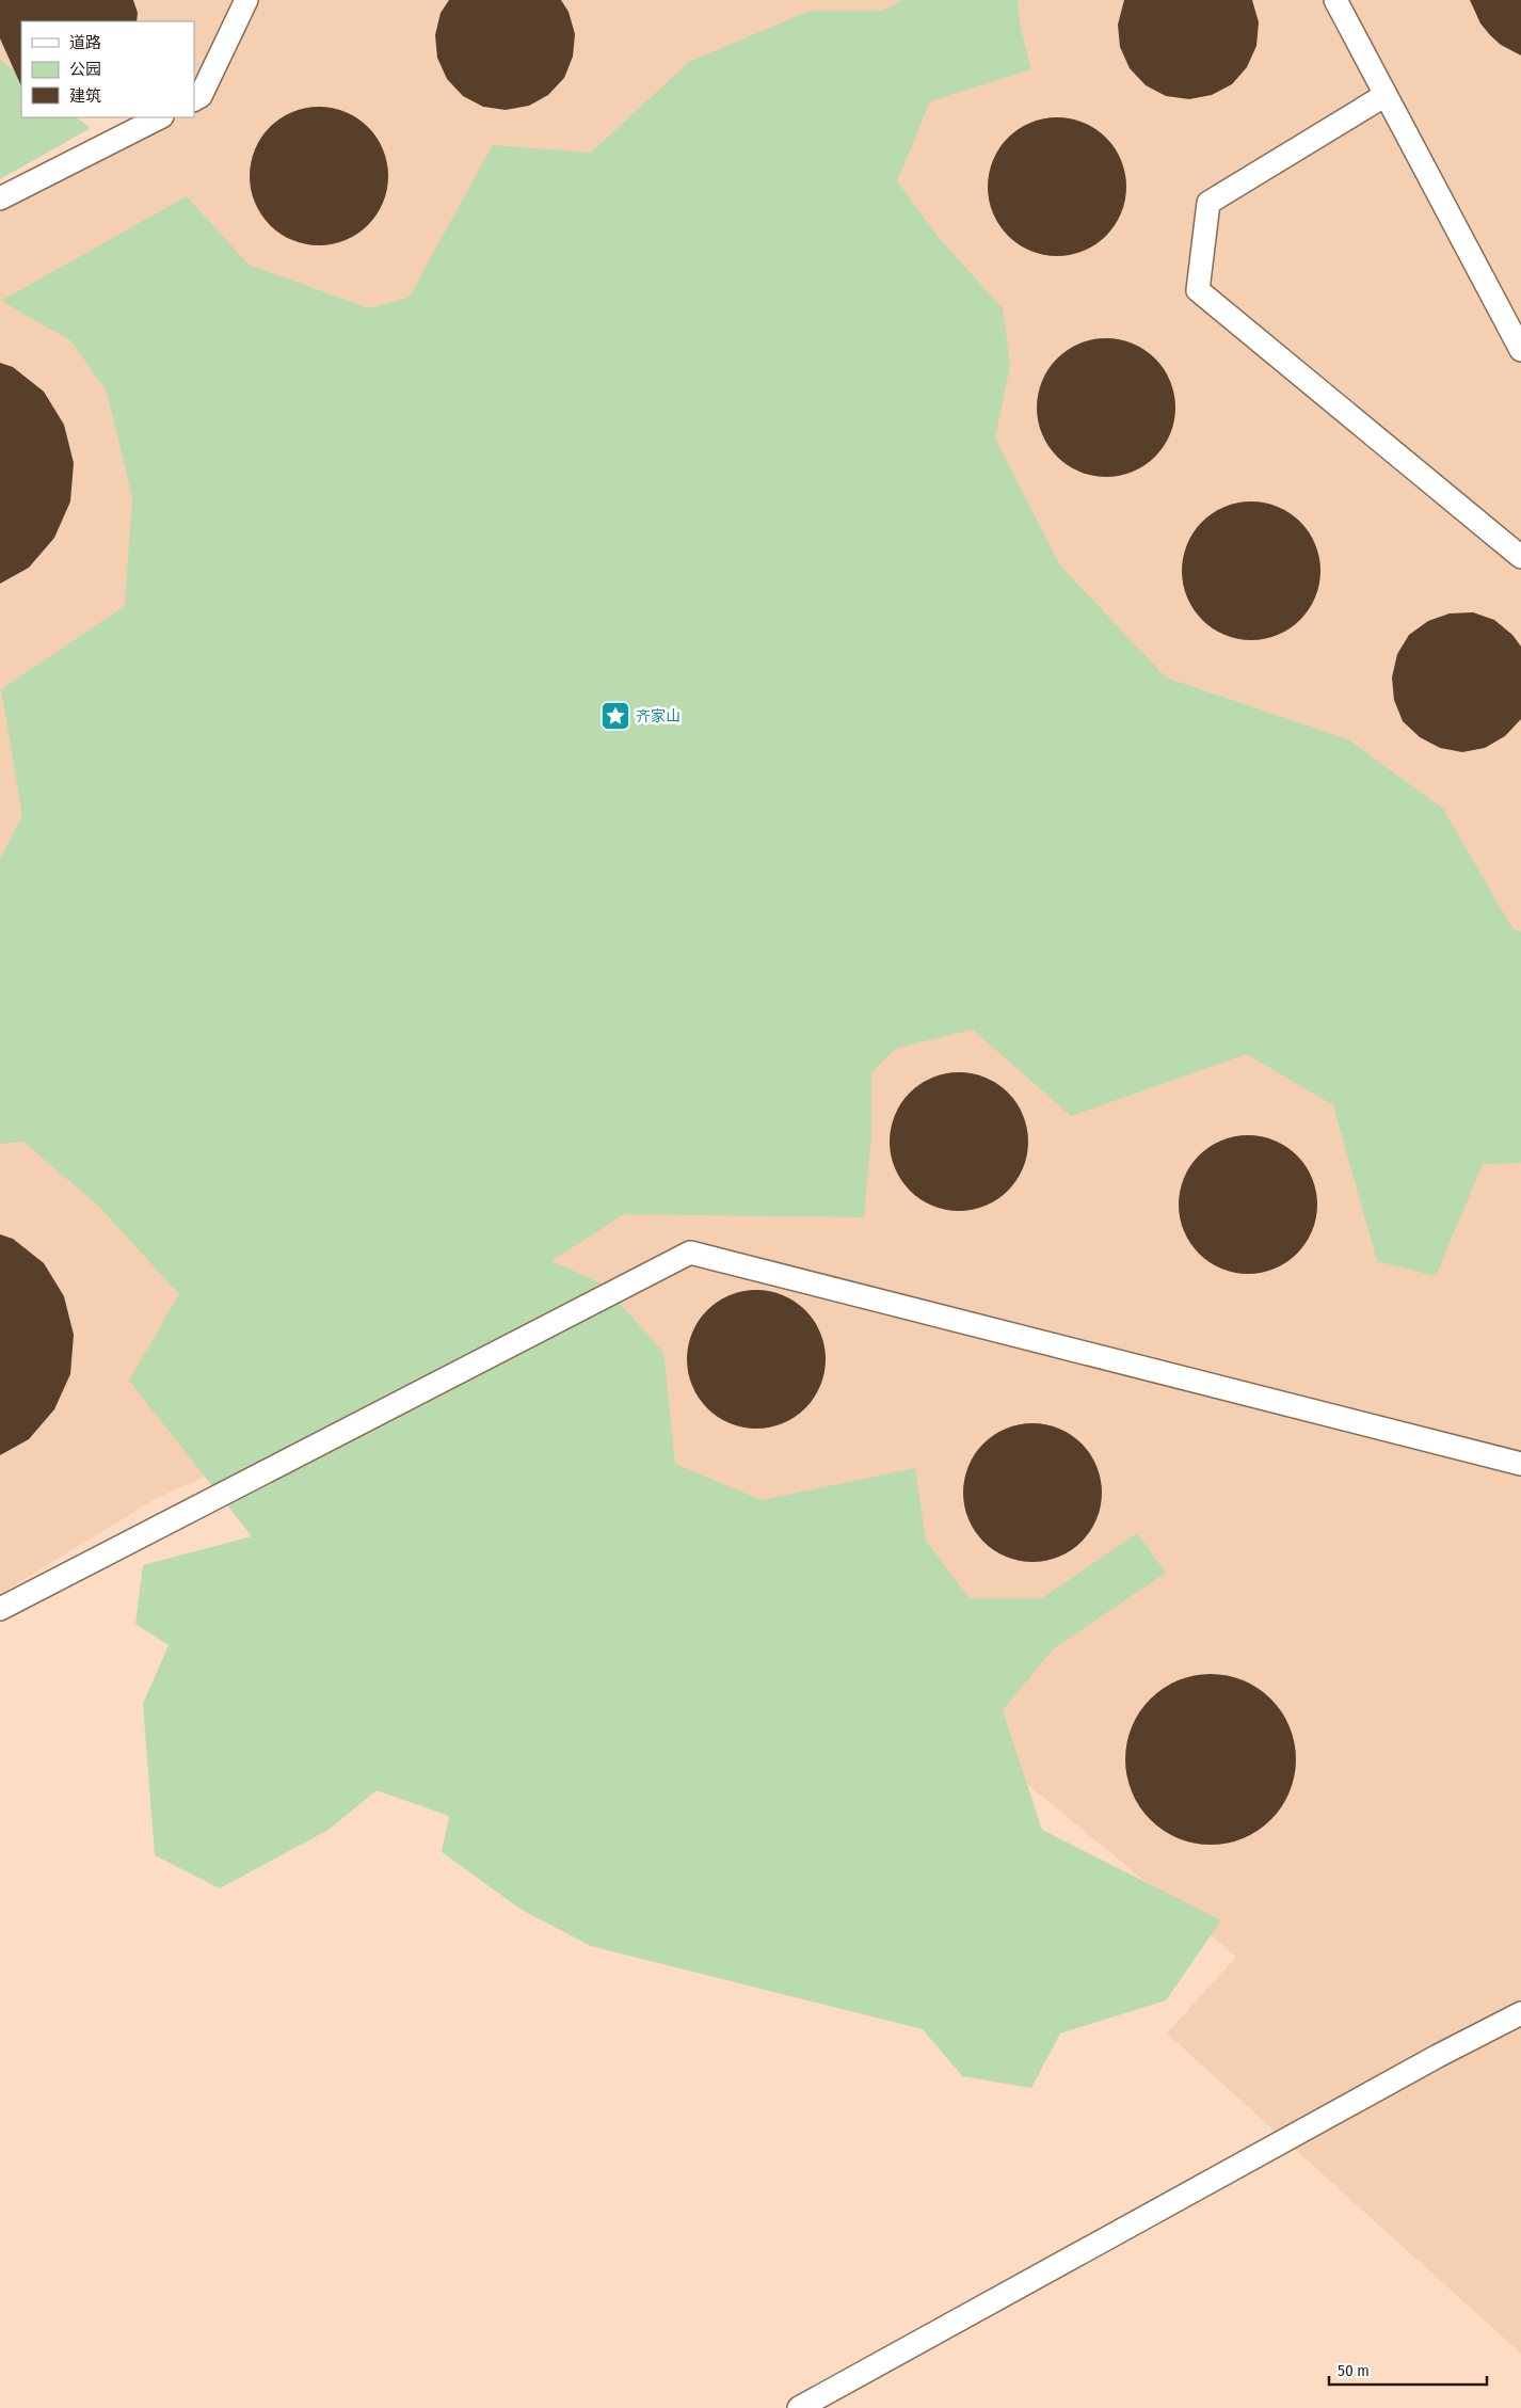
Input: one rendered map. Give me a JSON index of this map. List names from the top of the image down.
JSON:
{
  "places": {
    "place": ["齐家山"]
  },
  "legend": ["道路", "公园", "建筑"],
  "scale_bar": "50 m"
}
